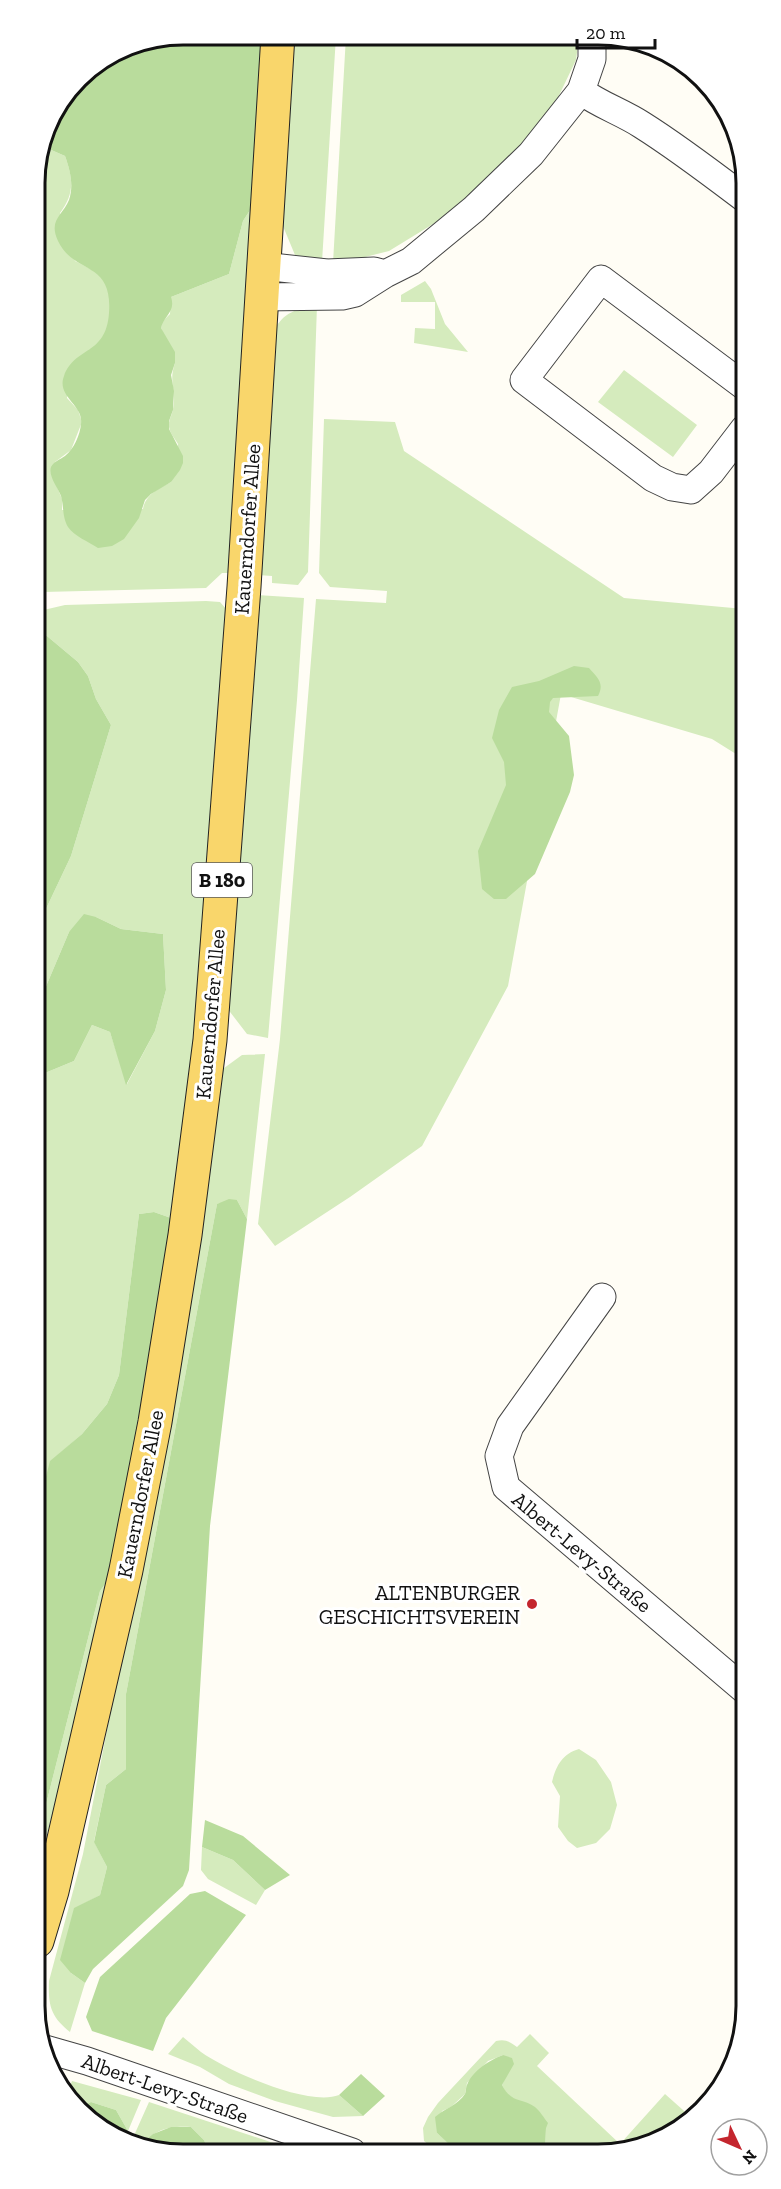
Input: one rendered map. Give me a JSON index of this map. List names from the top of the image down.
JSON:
{
  "streets": {
    "main road": ["Kauerndorfer Allee", "B 180"],
    "street": ["Albert-Levy-Straße"]
  },
  "places": ["ALTENBURGER GESCHICHTSVEREIN"],
  "scale_bar": "20 m",
  "north": "bottom right"
}
